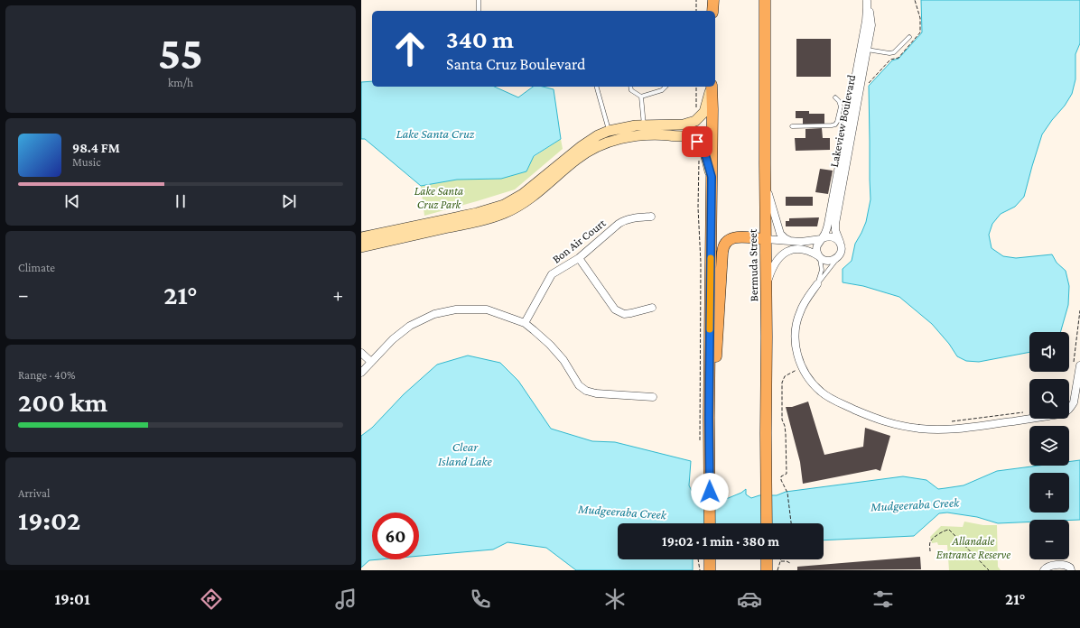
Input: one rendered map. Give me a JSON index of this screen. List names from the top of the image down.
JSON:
{
  "streets": {
    "main road": ["Bermuda Street"],
    "street": ["Lakeview Boulevard", "Bon Air Court"]
  },
  "water": ["Lake Santa Cruz", "Clear Island Lake", "Mudgeeraba Creek"],
  "parks": ["Lake Santa Cruz Park", "Allandale Entrance Reserve"],
  "page": {
    "tile": [
      ["55", "km/h"],
      "Climate",
      ["Range · 40%", "200 km"],
      ["Arrival", "19:02"]
    ],
    "turn": ["340 m", "Santa Cruz Boulevard"],
    "song": ["98.4 FM", "Music"],
    "heat": ["−", "21°", "+"],
    "map_buttons": ["+", "−"],
    "limit": "60",
    "trip": "19:02 · 1 min · 380 m",
    "tabs": ["19:01", "21°"]
  }
}
